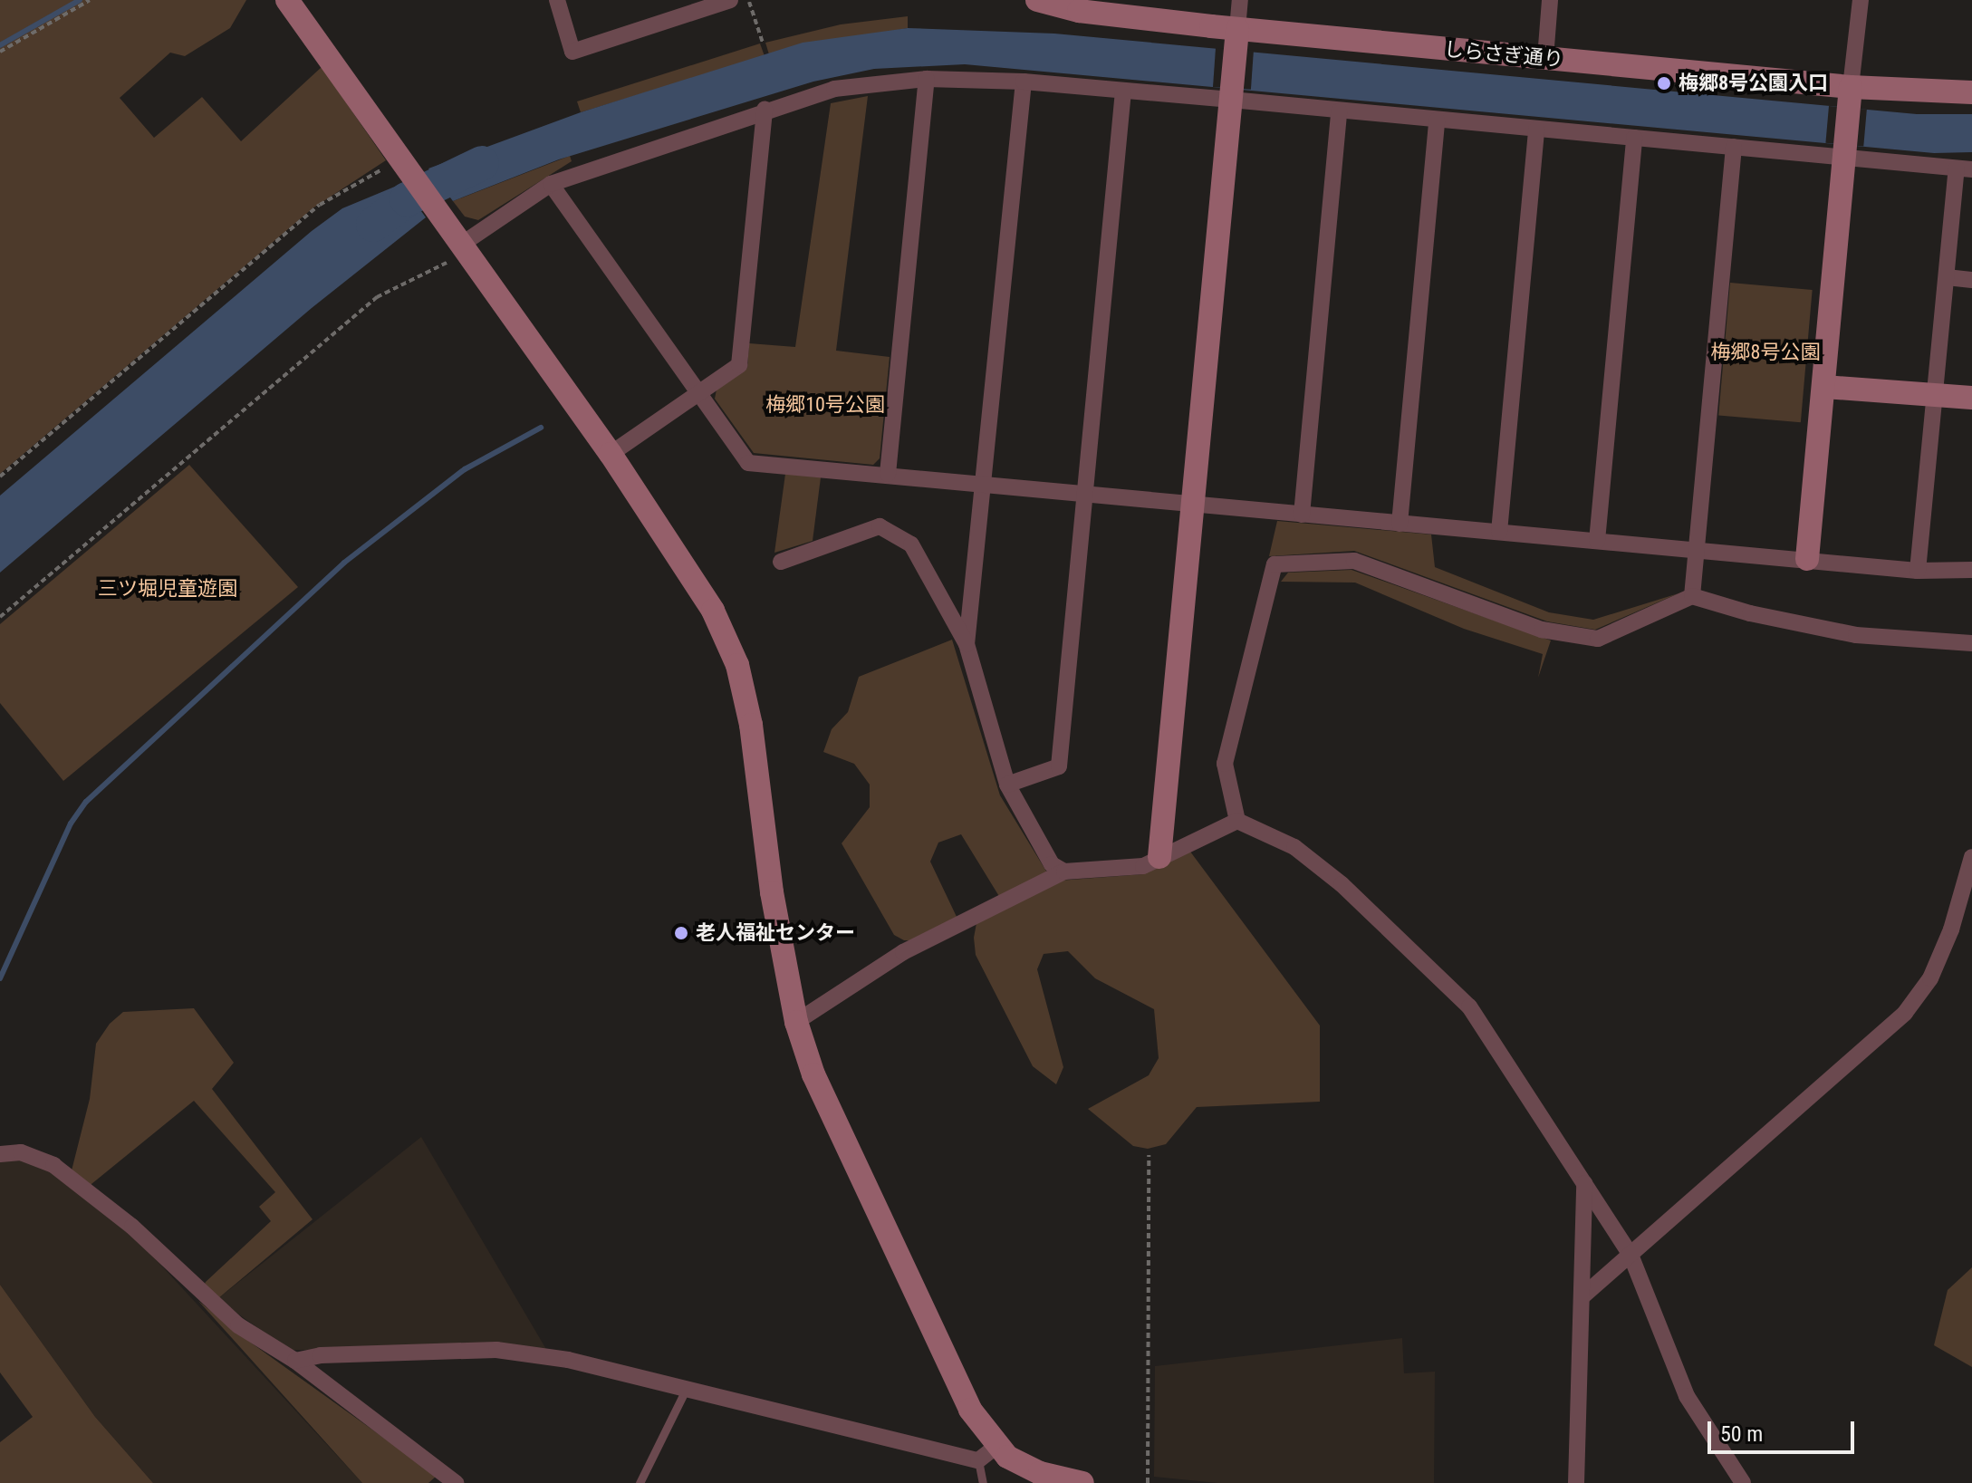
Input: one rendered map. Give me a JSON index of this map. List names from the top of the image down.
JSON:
{
  "streets": {
    "street": ["しらさぎ通り"]
  },
  "parks": ["梅郷8号公園", "梅郷10号公園", "三ツ堀児童遊園"],
  "places": ["梅郷8号公園入口", "老人福祉センター"],
  "scale_bar": "50 m"
}
